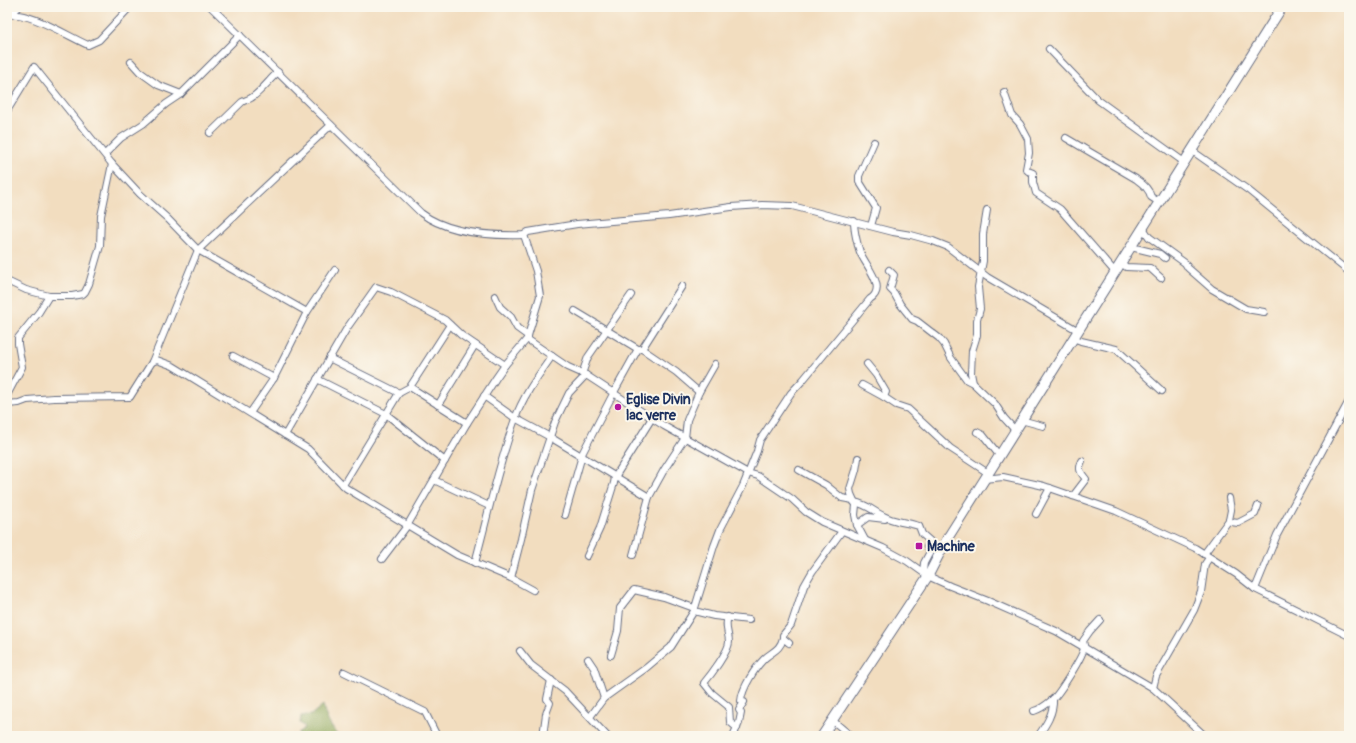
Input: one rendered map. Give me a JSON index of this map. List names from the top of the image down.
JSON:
{
  "places": {
    "other": ["Eglise Divin lac verre"],
    "transit": ["Machine"]
  }
}
